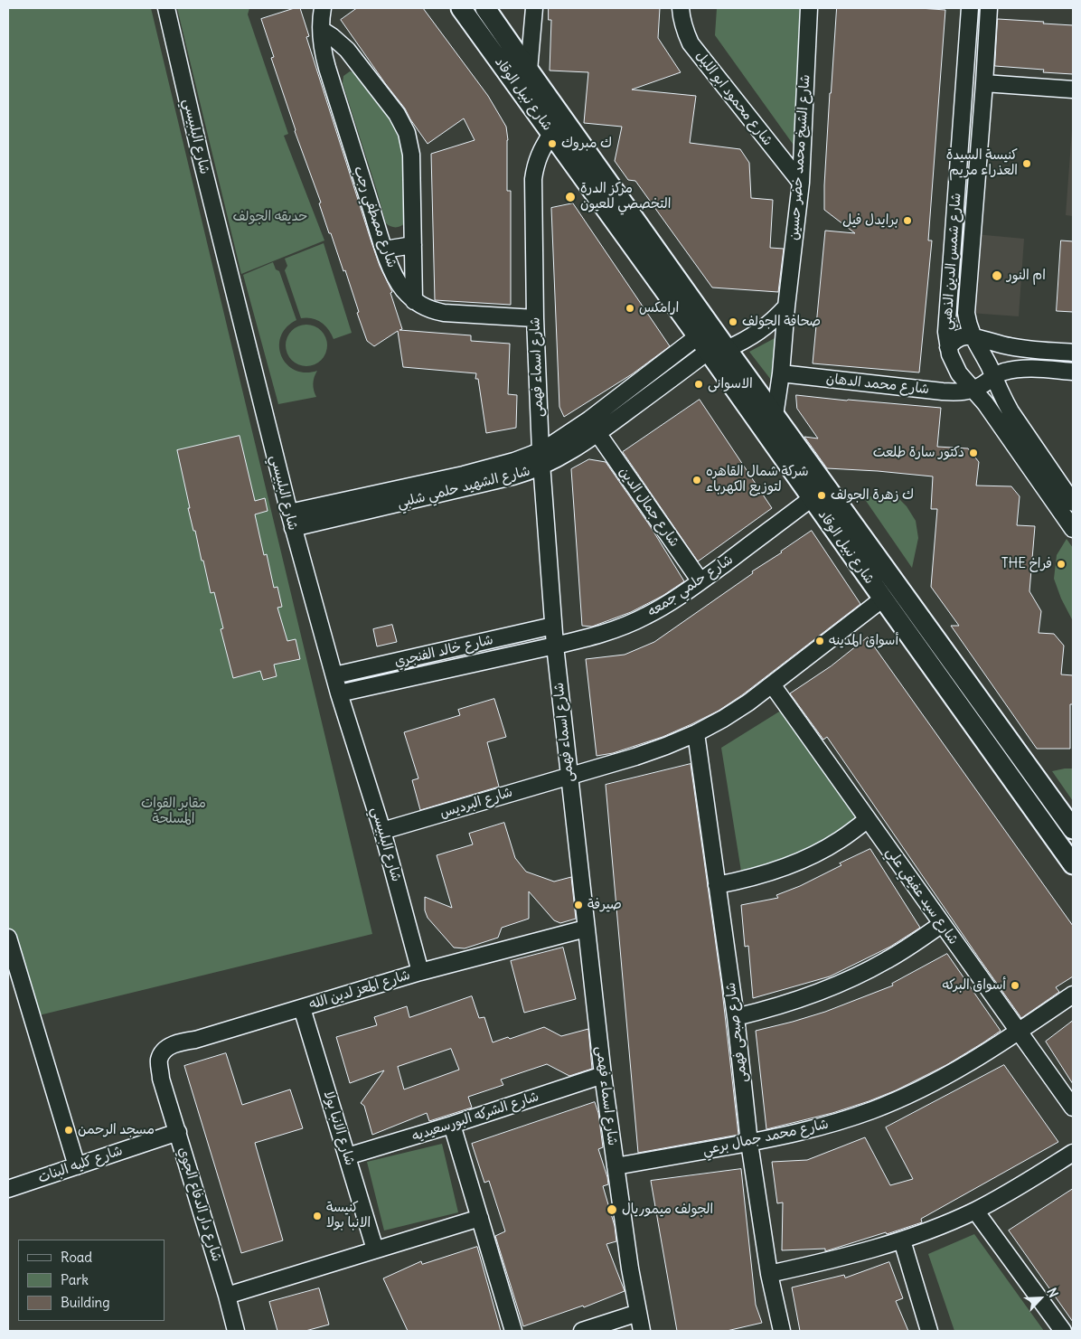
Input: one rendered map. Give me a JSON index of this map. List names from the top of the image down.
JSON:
{
  "streets": {
    "street": [
      "شارع نبيل الوقاد",
      "شارع محمود ابو الليل",
      "شارع البلبيسي",
      "شارع الشيخ محمد خضر حسين",
      "شارع مصطفي رجب",
      "شارع شمس الدين الذهبي",
      "شارع اسماء فهمى",
      "شارع محمد الدهان",
      "شارع الشهيد حلمي شلبي",
      "شارع جمال الدين",
      "شارع حلمي جمعه",
      "شارع خالد الفنجري",
      "شارع البرديس",
      "شارع سيد عفيفي علي",
      "شارع المعز لدين الله",
      "شارع صبحى فهمى",
      "شارع الشركه البورسعيديه",
      "شارع الانبا بولا",
      "شارع محمد جمال برعي",
      "شارع كليه البنات",
      "شارع دار الدفاع الجوي"
    ]
  },
  "crossings": [
    ["شارع نبيل الوقاد", "شارع الشيخ محمد خضر حسين"],
    ["شارع نبيل الوقاد", "شارع اسماء فهمى"],
    ["شارع نبيل الوقاد", "شارع الشهيد حلمي شلبي"],
    ["شارع نبيل الوقاد", "شارع حلمي جمعه"],
    ["شارع نبيل الوقاد", "شارع البرديس"],
    ["شارع محمود ابو الليل", "شارع الشيخ محمد خضر حسين"],
    ["شارع البلبيسي", "شارع الشهيد حلمي شلبي"],
    ["شارع البلبيسي", "شارع خالد الفنجري"],
    ["شارع البلبيسي", "شارع البرديس"],
    ["شارع البلبيسي", "شارع المعز لدين الله"],
    ["شارع الشيخ محمد خضر حسين", "شارع محمد الدهان"],
    ["شارع مصطفي رجب", "شارع اسماء فهمى"],
    ["شارع شمس الدين الذهبي", "شارع محمد الدهان"],
    ["شارع اسماء فهمى", "شارع الشهيد حلمي شلبي"],
    ["شارع اسماء فهمى", "شارع حلمي جمعه"],
    ["شارع اسماء فهمى", "شارع خالد الفنجري"],
    ["شارع اسماء فهمى", "شارع البرديس"],
    ["شارع اسماء فهمى", "شارع المعز لدين الله"],
    ["شارع اسماء فهمى", "شارع الشركه البورسعيديه"],
    ["شارع اسماء فهمى", "شارع محمد جمال برعي"],
    ["شارع الشهيد حلمي شلبي", "شارع جمال الدين"],
    ["شارع جمال الدين", "شارع حلمي جمعه"],
    ["شارع حلمي جمعه", "شارع خالد الفنجري"],
    ["شارع البرديس", "شارع سيد عفيفي علي"],
    ["شارع البرديس", "شارع صبحى فهمى"],
    ["شارع سيد عفيفي علي", "شارع محمد جمال برعي"],
    ["شارع المعز لدين الله", "شارع الانبا بولا"],
    ["شارع المعز لدين الله", "شارع دار الدفاع الجوي"],
    ["شارع صبحى فهمى", "شارع محمد جمال برعي"],
    ["شارع الشركه البورسعيديه", "شارع الانبا بولا"],
    ["شارع كليه البنات", "شارع دار الدفاع الجوي"]
  ],
  "parks": ["حديقه الجولف", "مقابر القوات المسلحة"],
  "places": [
    "ك مبروك",
    "كنيسة السيدة العذراء مريم",
    "مركز الدرة التخصصي للعيون",
    "برايدل فيل",
    "ام النور",
    "ارامكس",
    "صحافة الجولف",
    "الاسوانى",
    "دكتور سارة طلعت",
    "شركة شمال القاهره لتوزيع الكهرباء",
    "ك زهرة الجولف",
    "THE فراخ",
    "أسواق المدينه",
    "صيرفة",
    "أسواق البركه",
    "مسجد الرحمن",
    "الجولف ميموريال",
    "كنيسة الانبا بولا"
  ],
  "legend": ["Road", "Park", "Building"],
  "north": "top right"
}
